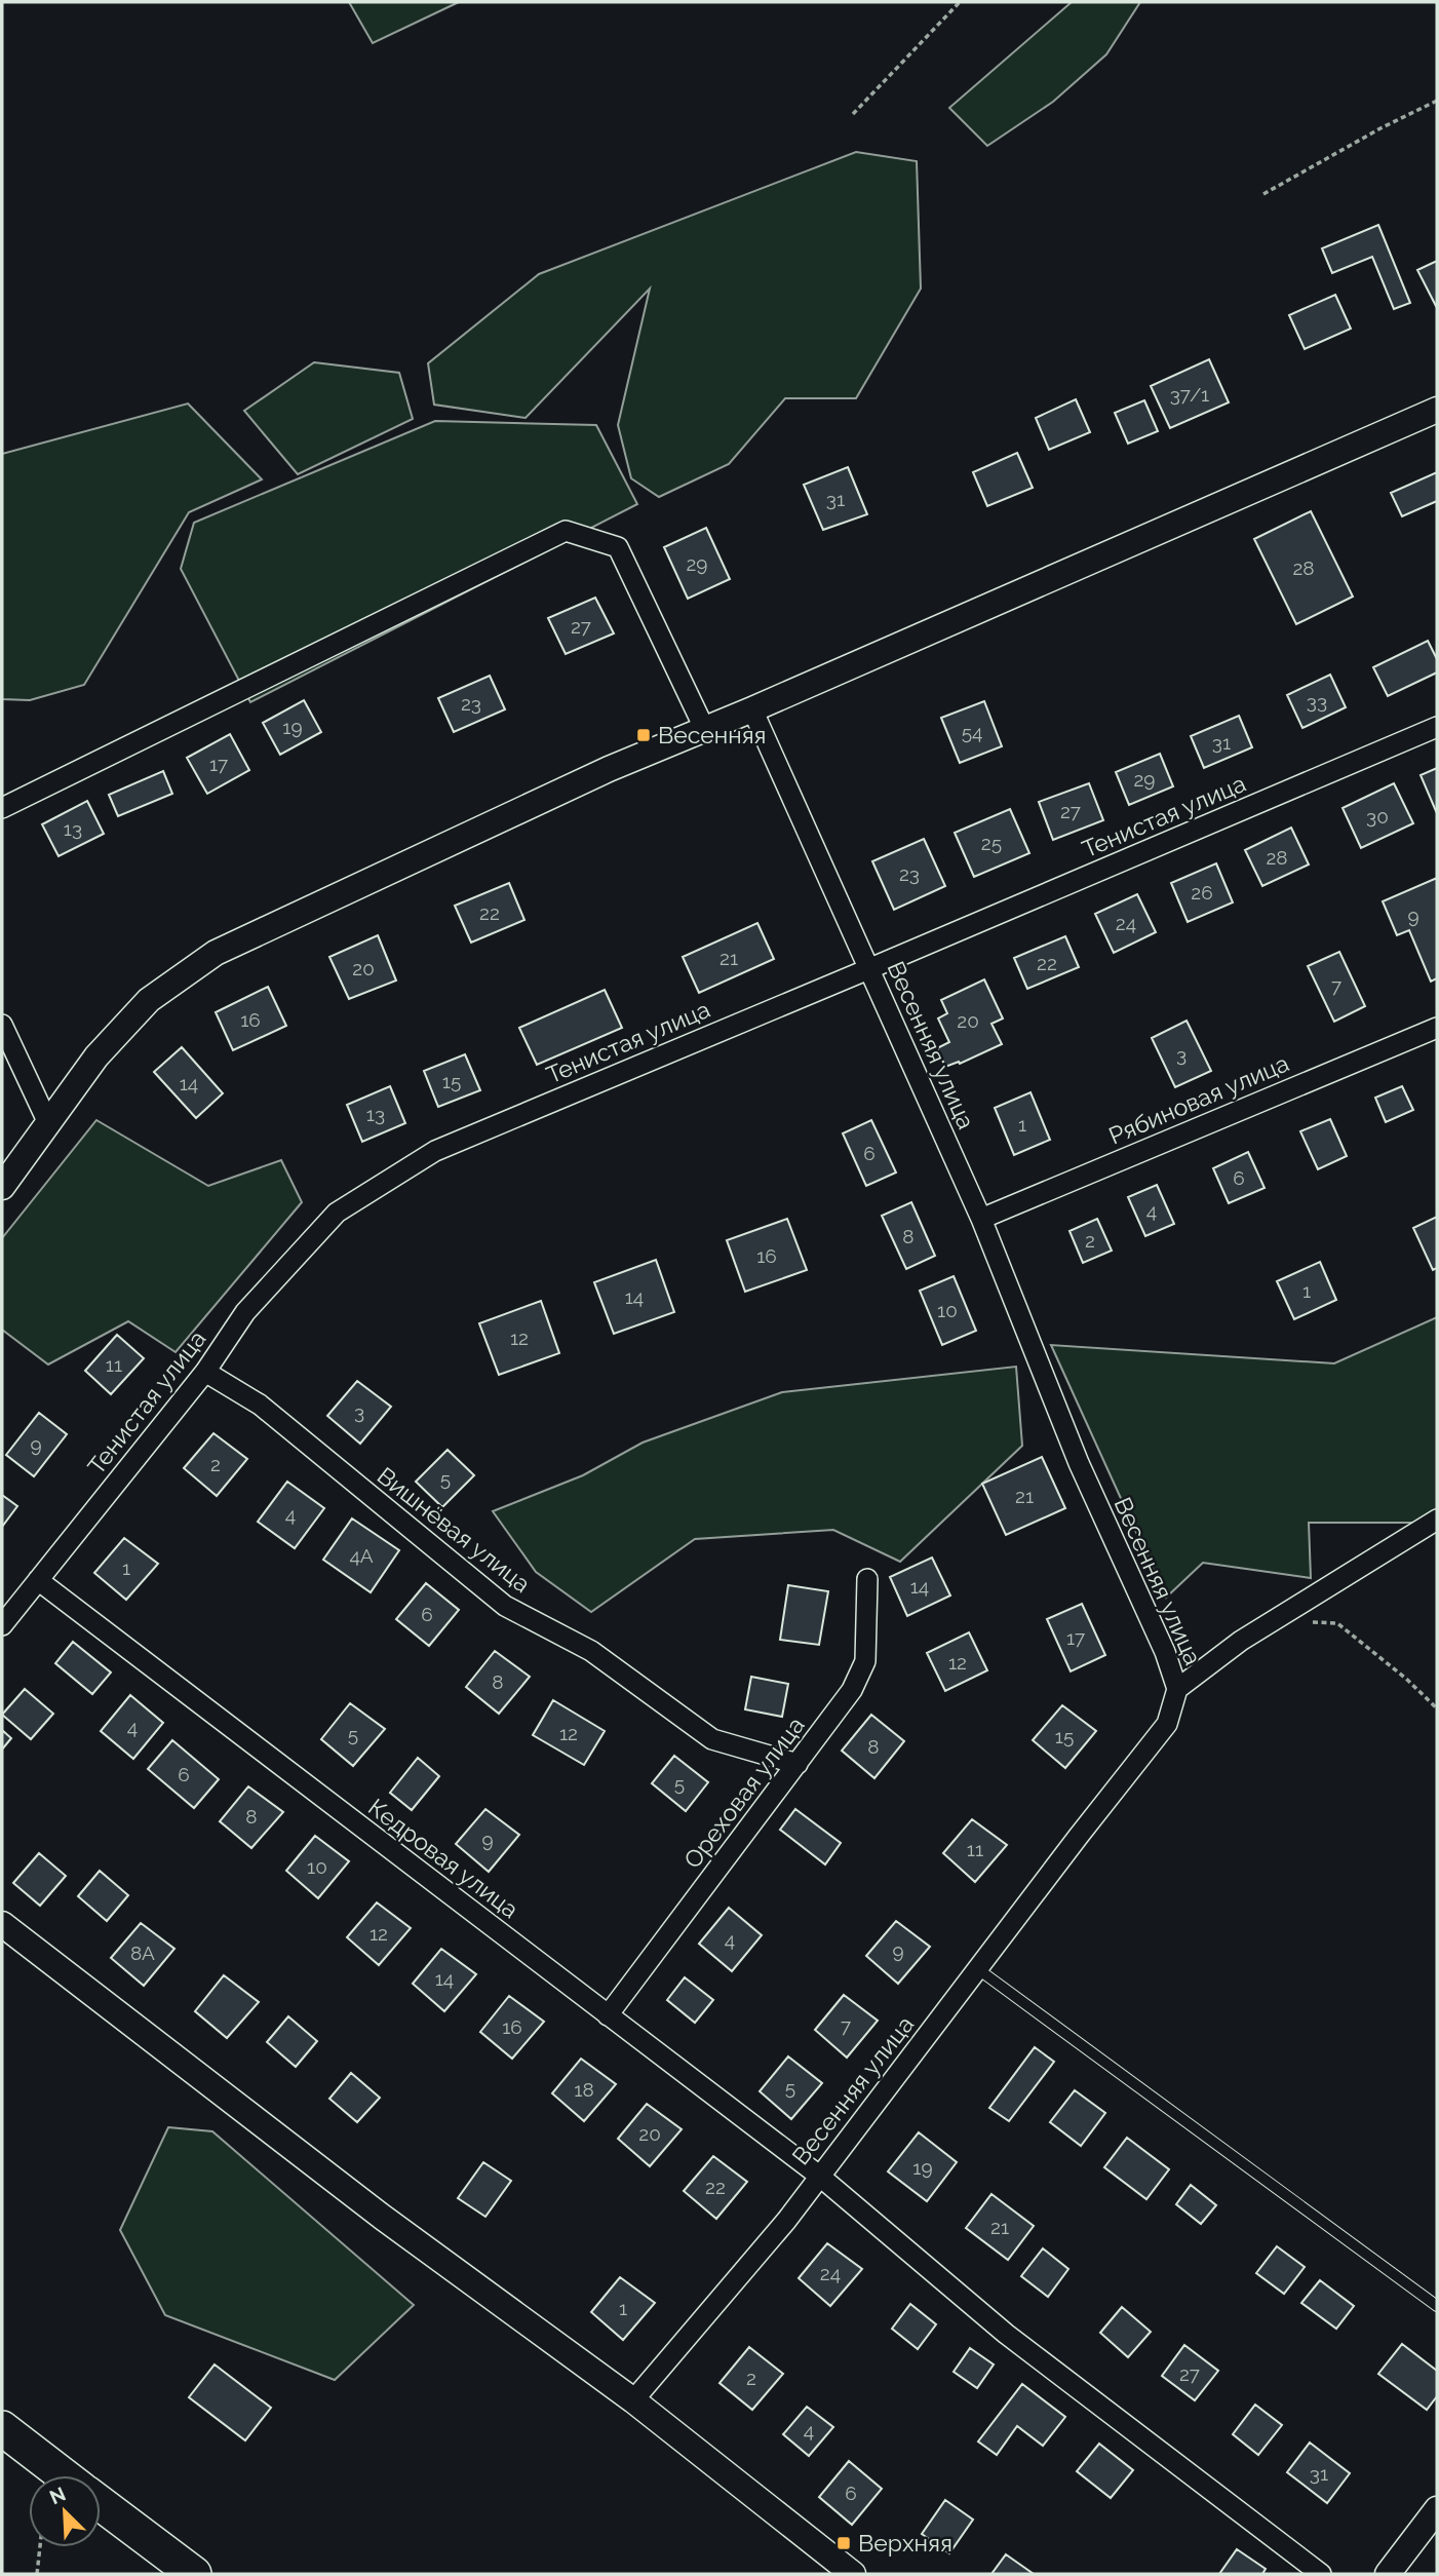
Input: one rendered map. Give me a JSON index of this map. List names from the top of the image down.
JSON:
{
  "streets": {
    "street": [
      "Тенистая улица",
      "Весенняя улица",
      "Рябиновая улица",
      "Вишнёвая улица",
      "Ореховая улица",
      "Кедровая улица"
    ]
  },
  "crossings": [
    ["Тенистая улица", "Весенняя улица"],
    ["Тенистая улица", "Вишнёвая улица"],
    ["Тенистая улица", "Кедровая улица"],
    ["Весенняя улица", "Рябиновая улица"],
    ["Весенняя улица", "Кедровая улица"],
    ["Вишнёвая улица", "Ореховая улица"],
    ["Ореховая улица", "Кедровая улица"]
  ],
  "places": {
    "transit": ["Весенняя", "Верхняя"]
  },
  "house_numbers": [
    "37/1",
    "31",
    "29",
    "28",
    "27",
    "33",
    "23",
    "19",
    "54",
    "31",
    "17",
    "29",
    "27",
    "30",
    "13",
    "25",
    "28",
    "23",
    "26",
    "22",
    "9",
    "24",
    "21",
    "22",
    "20",
    "7",
    "16",
    "20",
    "3",
    "15",
    "14",
    "13",
    "1",
    "6",
    "6",
    "4",
    "8",
    "2",
    "16",
    "1",
    "14",
    "10",
    "12",
    "11",
    "3",
    "9",
    "2",
    "5",
    "21",
    "4",
    "4А",
    "1",
    "14",
    "6",
    "17",
    "12",
    "8",
    "4",
    "12",
    "5",
    "15",
    "8",
    "6",
    "5",
    "8",
    "9",
    "11",
    "10",
    "12",
    "4",
    "9",
    "8А",
    "14",
    "7",
    "16",
    "5",
    "18",
    "20",
    "19",
    "22",
    "21",
    "24",
    "1",
    "27",
    "2",
    "4",
    "31",
    "6"
  ],
  "north": "top left"
}
